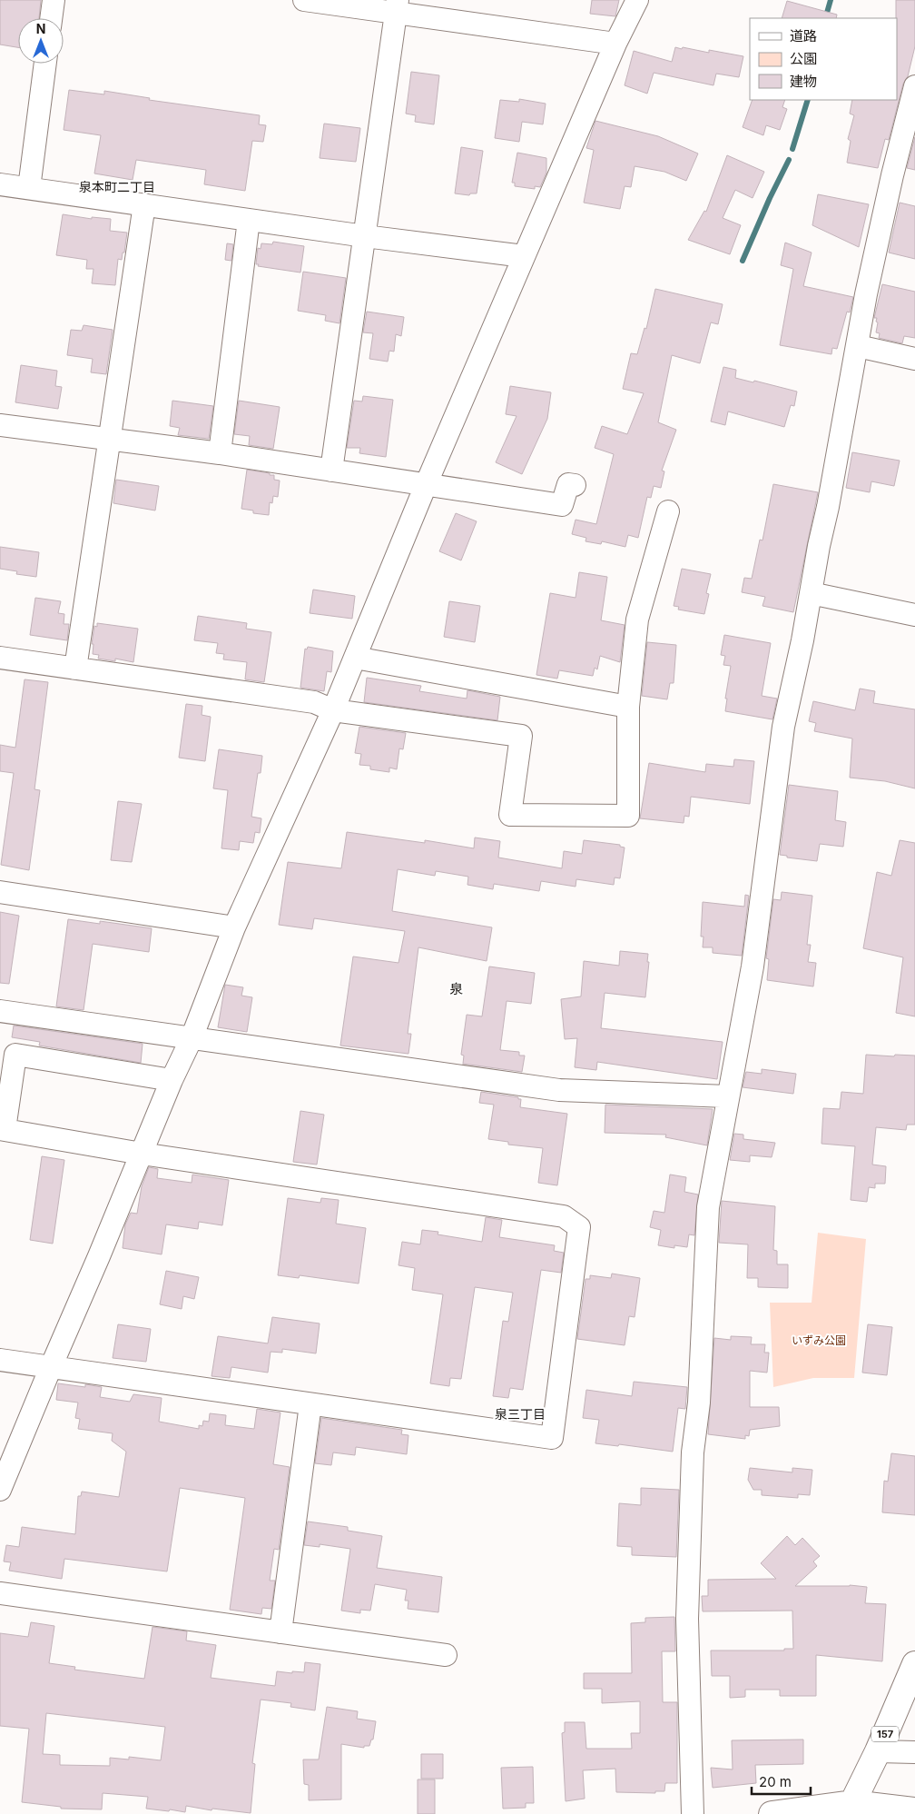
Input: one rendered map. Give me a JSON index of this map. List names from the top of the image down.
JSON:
{
  "streets": {
    "main road": ["157"]
  },
  "districts": ["泉本町二丁目", "泉", "泉三丁目"],
  "parks": ["いずみ公園"],
  "legend": ["道路", "公園", "建物"],
  "scale_bar": "20 m",
  "north": "top"
}
